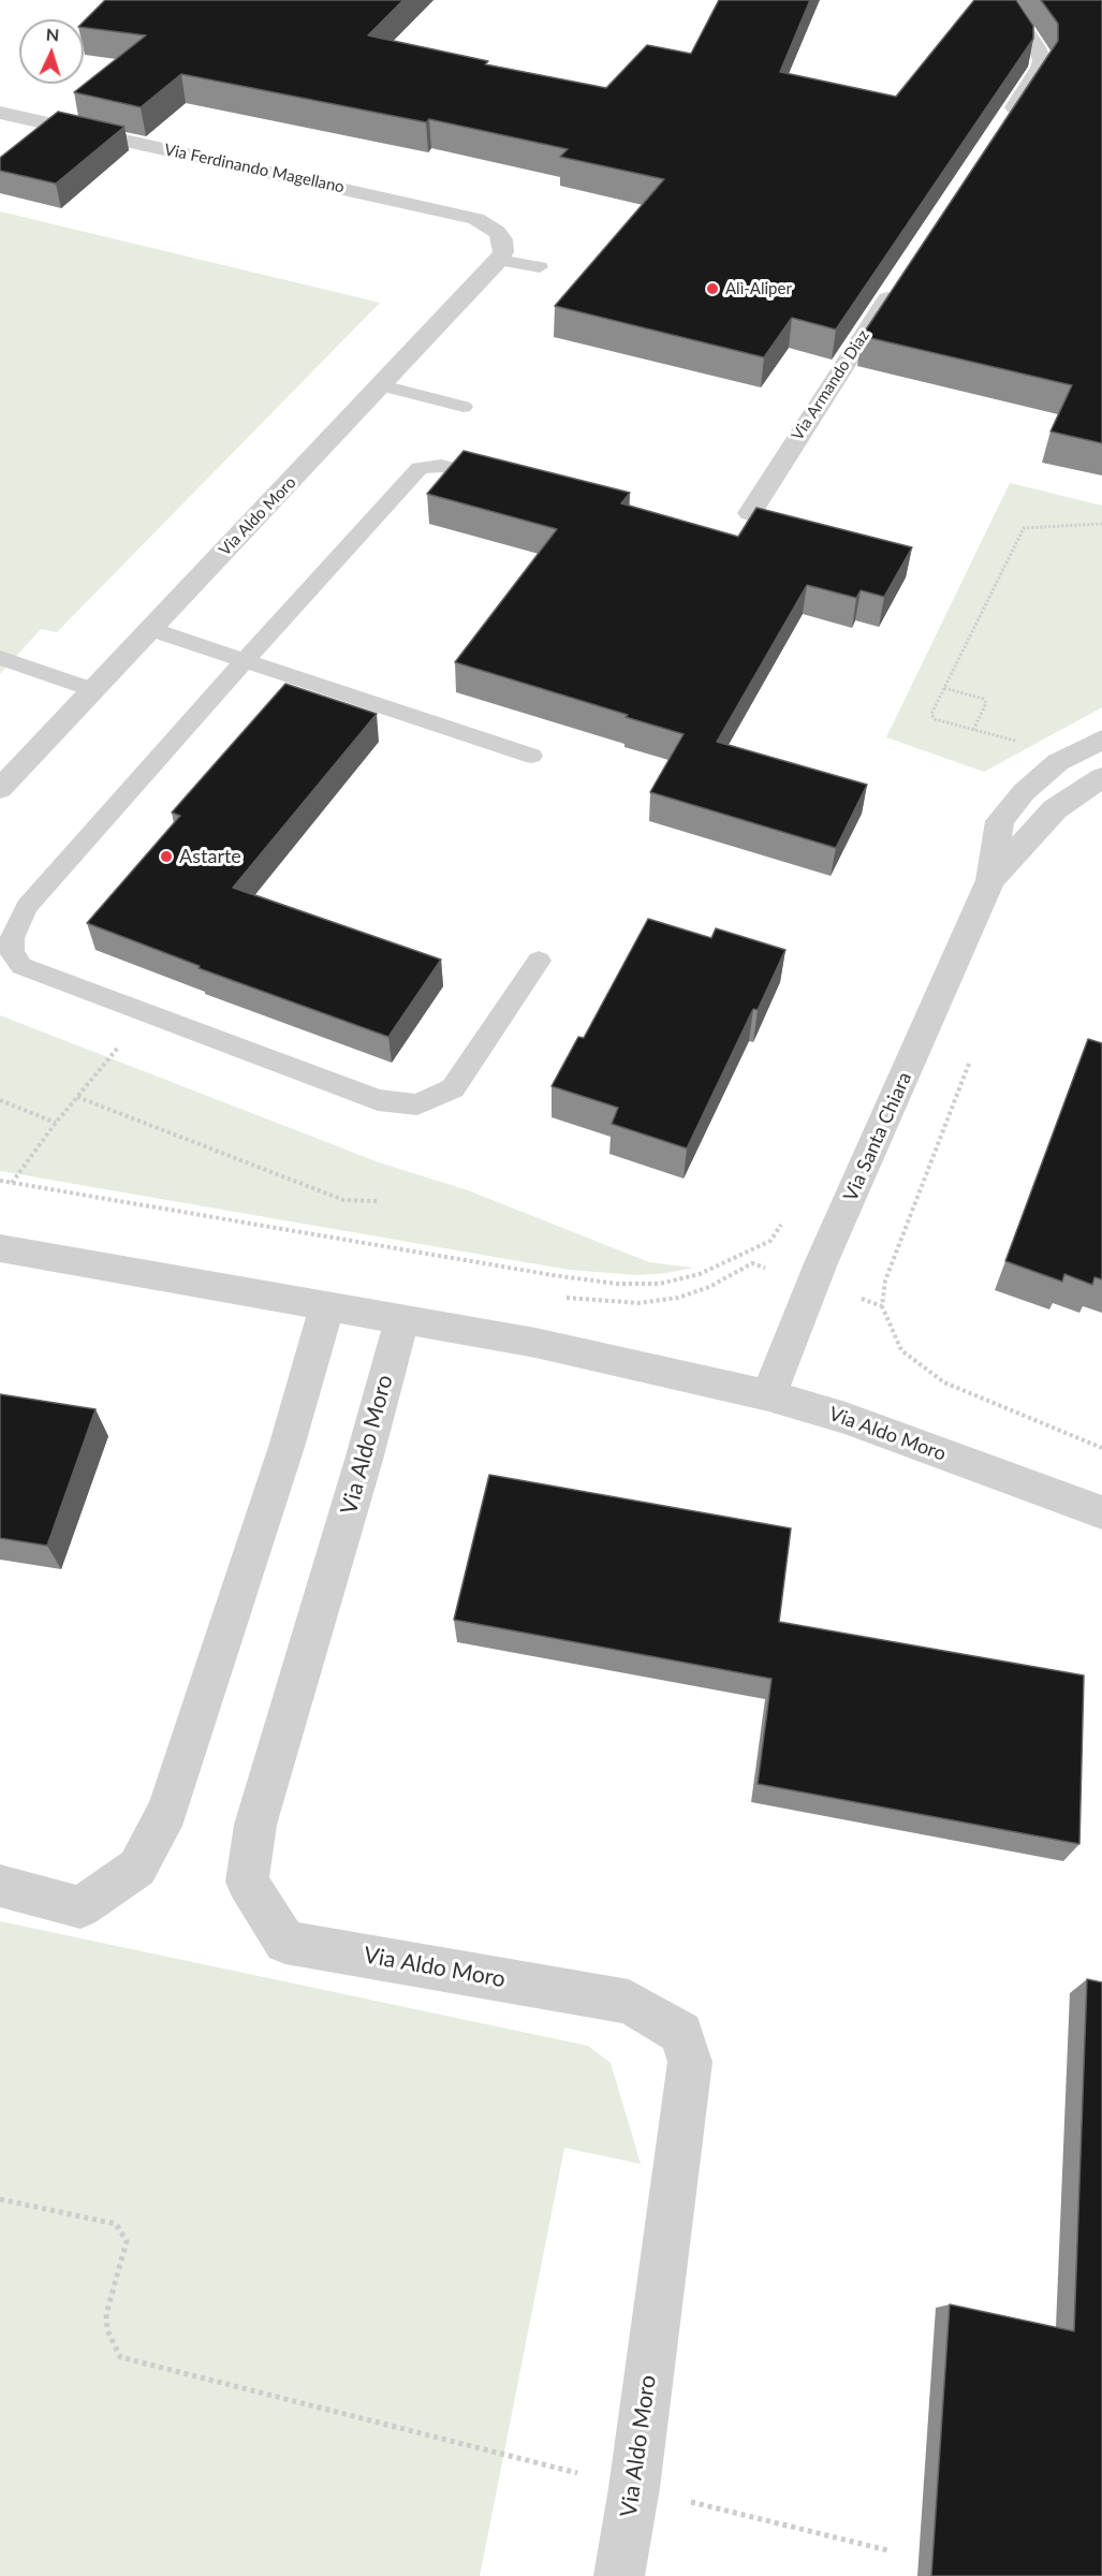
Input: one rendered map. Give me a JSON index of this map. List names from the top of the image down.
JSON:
{
  "streets": {
    "street": [
      "Via Ferdinando Magellano",
      "Via Armando Diaz",
      "Via Aldo Moro",
      "Via Santa Chiara"
    ]
  },
  "crossings": [
    ["Via Ferdinando Magellano", "Via Aldo Moro"],
    ["Via Aldo Moro", "Via Santa Chiara"]
  ],
  "places": ["Alì-Aliper", "Astarte"],
  "north": "top"
}
